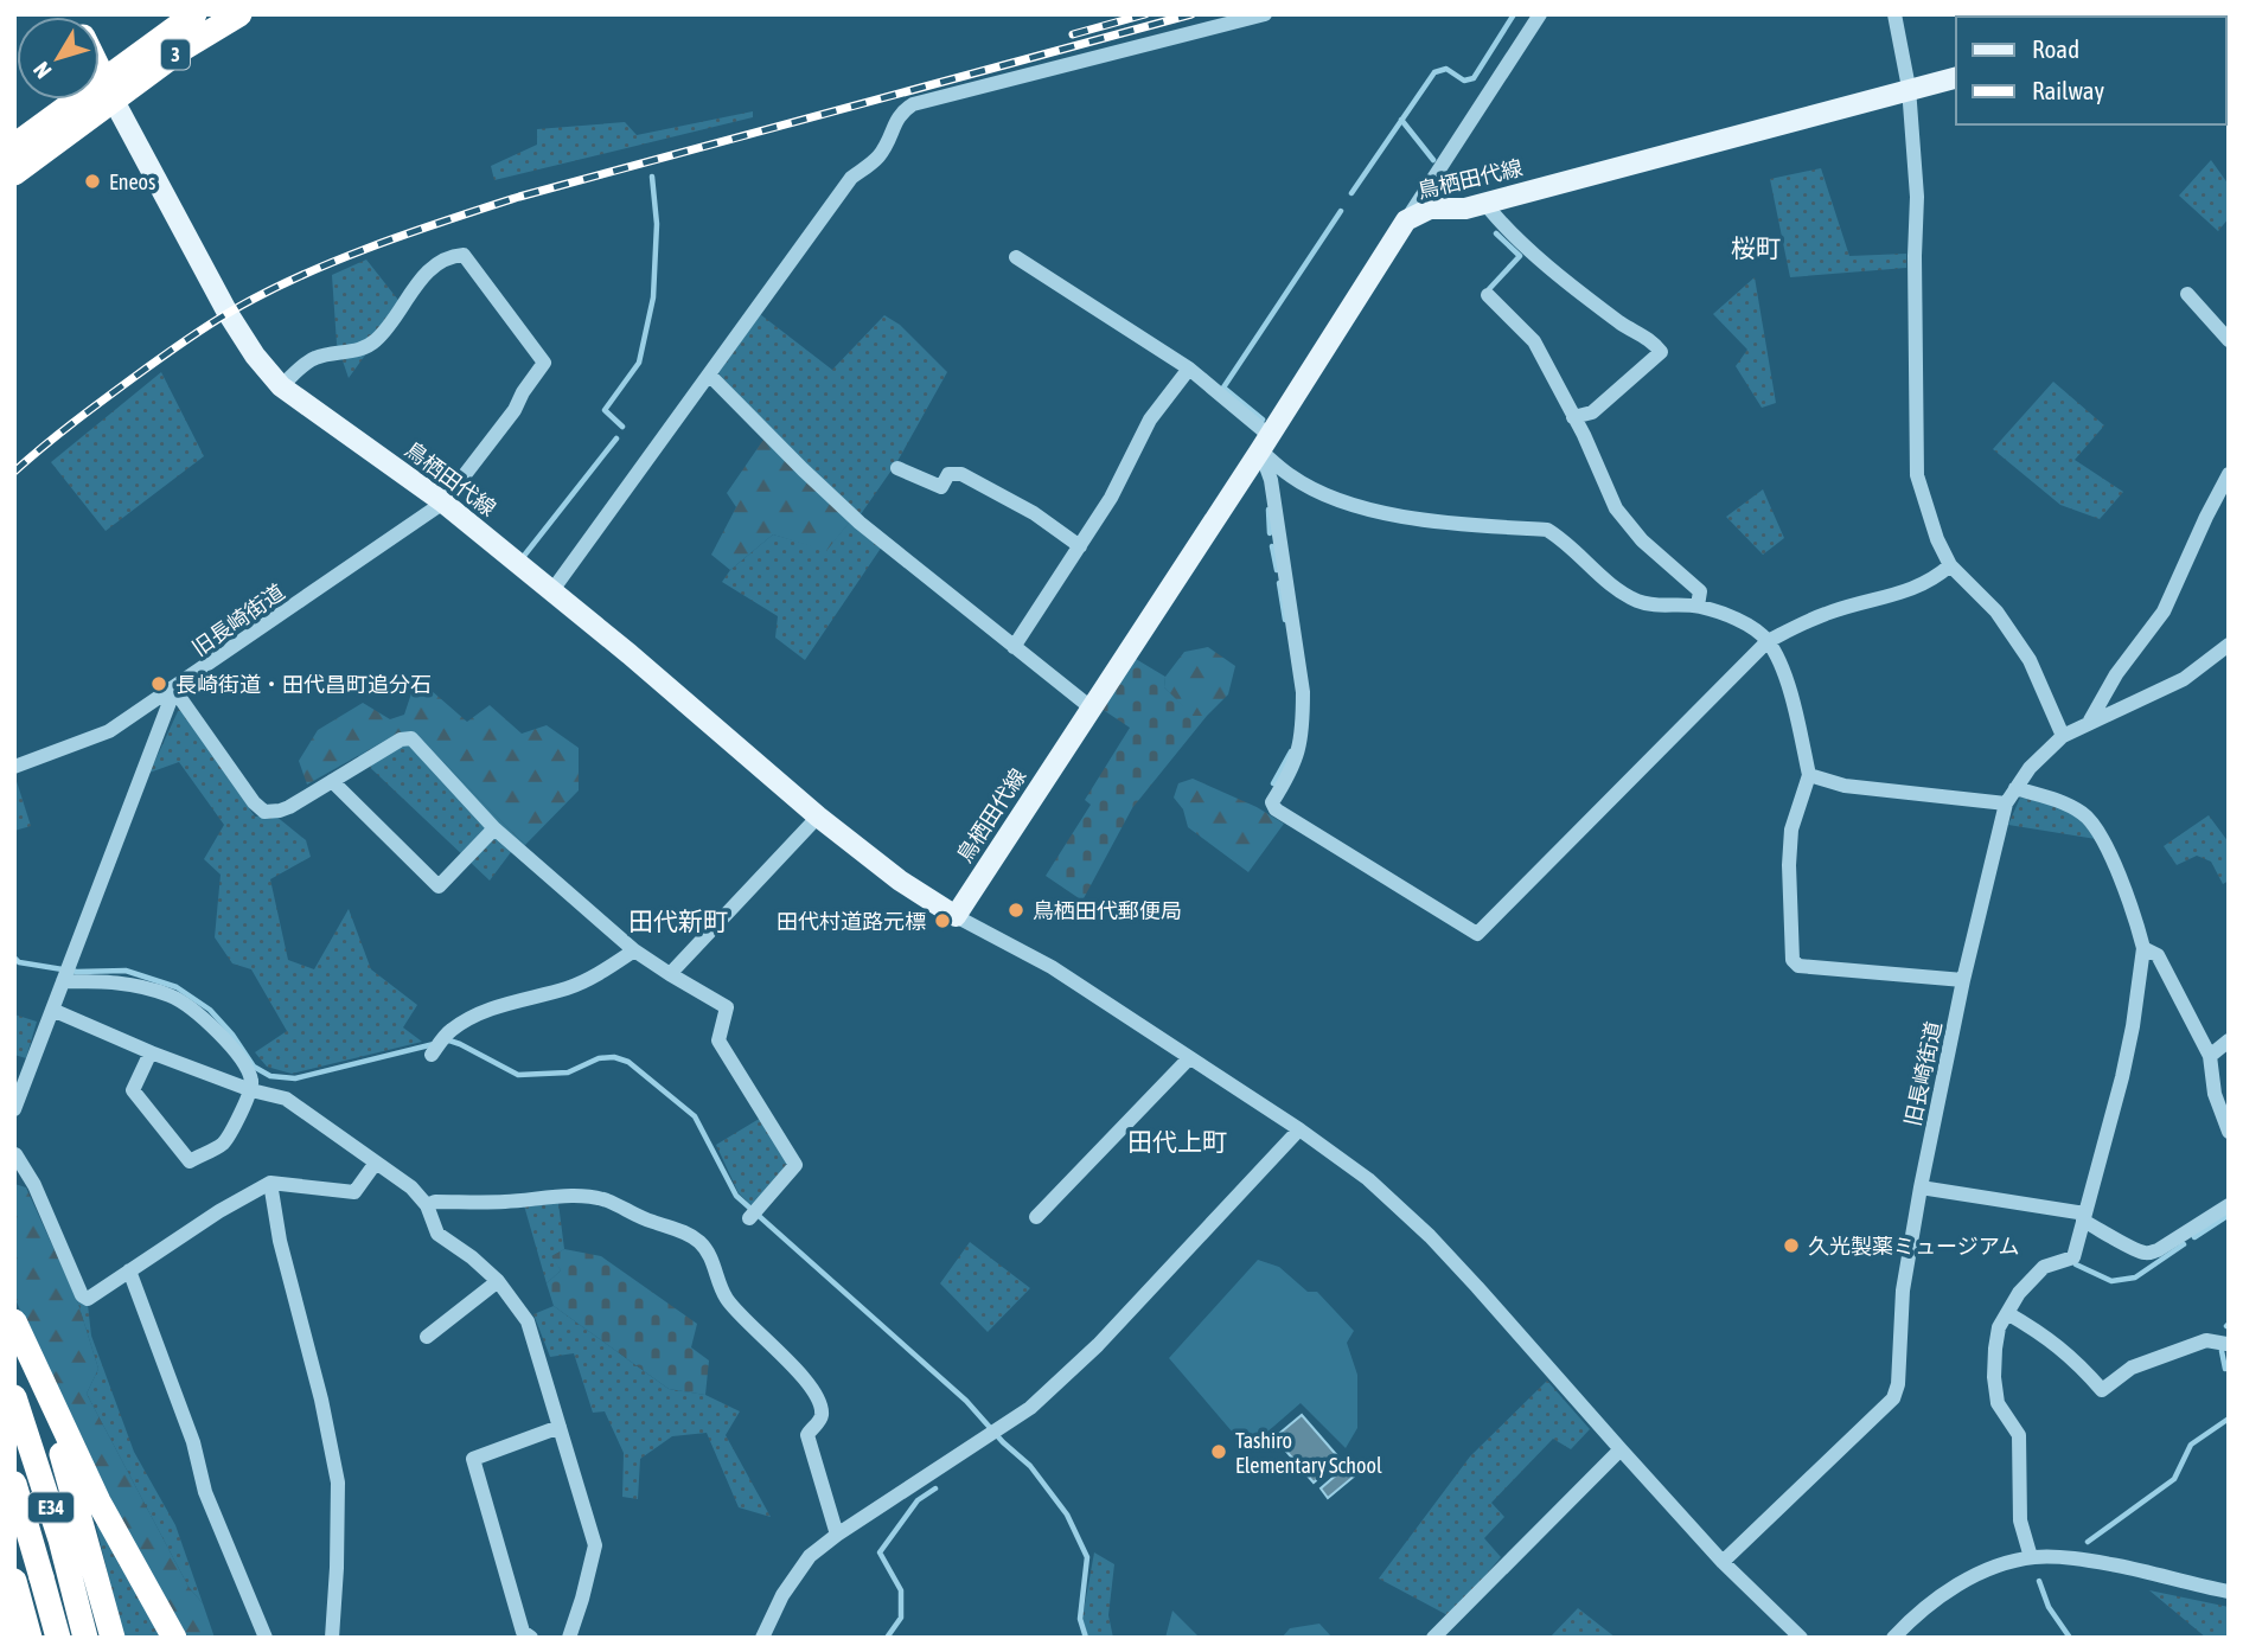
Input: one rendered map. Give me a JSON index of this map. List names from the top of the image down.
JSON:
{
  "streets": {
    "highway": ["3", "E34"],
    "main road": ["鳥栖田代線"],
    "street": ["旧長崎街道"]
  },
  "crossings": [
    ["3", "鳥栖田代線"],
    ["鳥栖田代線", "旧長崎街道"]
  ],
  "districts": ["桜町", "田代新町", "田代上町"],
  "places": [
    "Eneos",
    "長崎街道・田代昌町追分石",
    "鳥栖田代郵便局",
    "田代村道路元標",
    "久光製薬ミュージアム",
    "Tashiro Elementary School"
  ],
  "legend": ["Road", "Railway"],
  "north": "bottom left"
}
